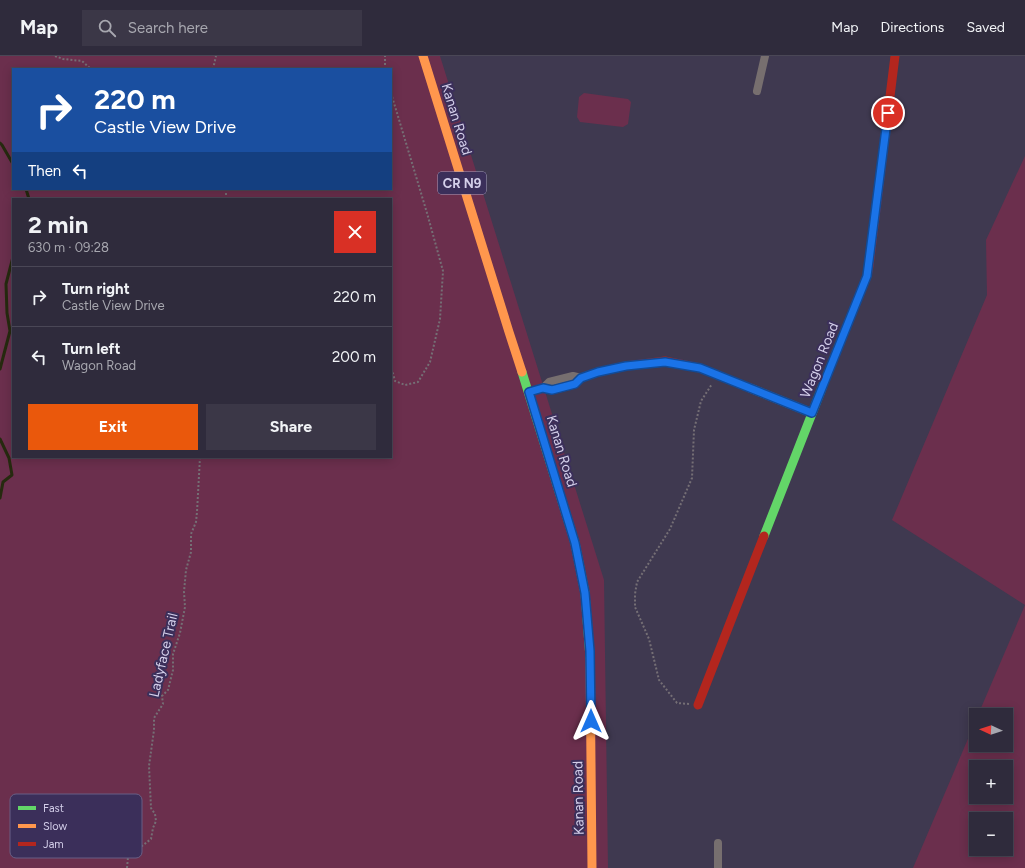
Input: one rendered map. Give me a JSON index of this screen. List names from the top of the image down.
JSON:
{
  "streets": {
    "street": ["Kanan Road", "CR N9", "Wagon Road"],
    "path": ["Ladyface Trail"]
  },
  "legend": ["Fast", "Slow", "Jam"],
  "north": "left",
  "page": {
    "header": "Map",
    "search": "Search here",
    "nav": ["Map", "Directions", "Saved"],
    "turn": ["220 m", "Castle View Drive"],
    "then": "Then",
    "heading": ["2 min", "630 m · 09:28"],
    "list": [
      {
        "name": "Turn right",
        "note": "Castle View Drive",
        "value": "220 m"
      },
      {
        "name": "Turn left",
        "note": "Wagon Road",
        "value": "200 m"
      }
    ],
    "buttons": ["Exit", "Share"],
    "map_buttons": ["+", "−"]
  }
}
